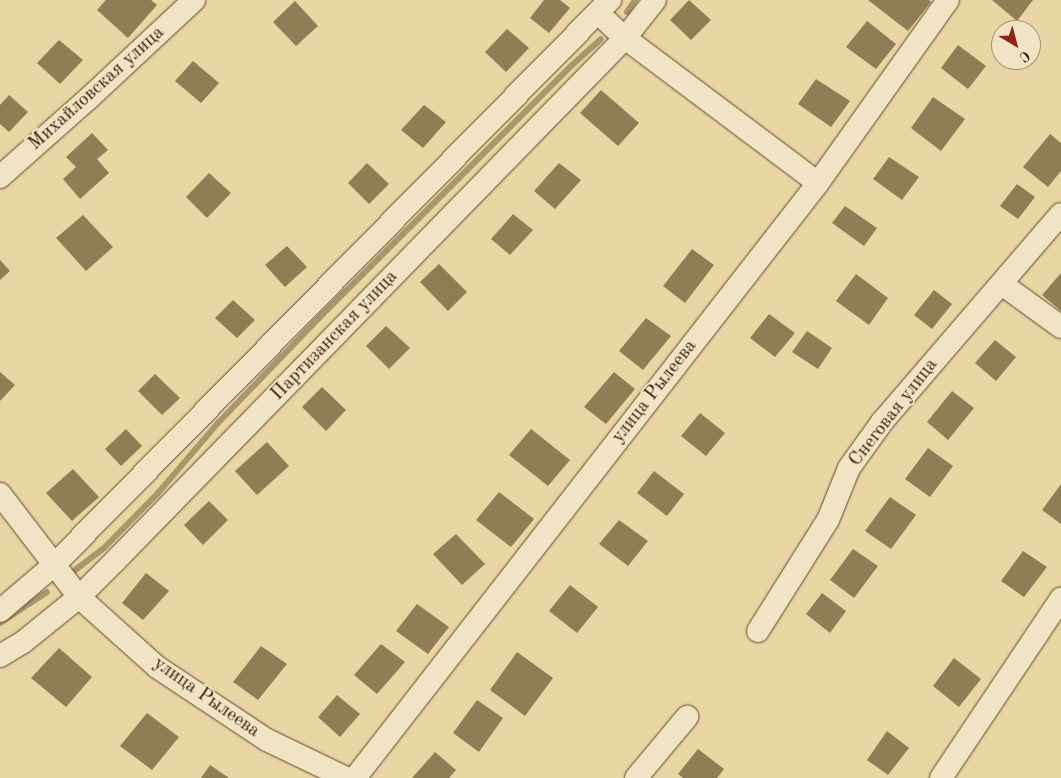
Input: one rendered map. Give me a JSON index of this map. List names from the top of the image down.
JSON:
{
  "streets": {
    "street": [
      "Михайловская улица",
      "Партизанская улица",
      "улица Рылеева",
      "Снеговая улица"
    ]
  },
  "crossings": [
    ["Партизанская улица", "улица Рылеева"]
  ],
  "north": "bottom right"
}
